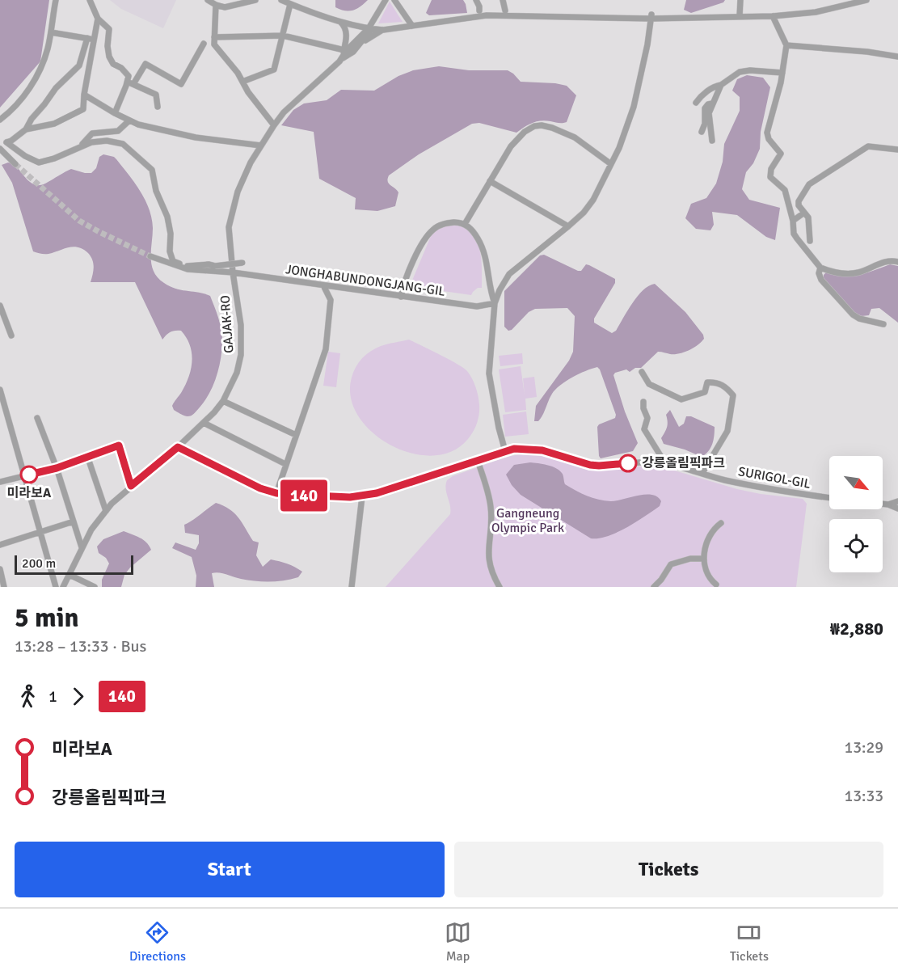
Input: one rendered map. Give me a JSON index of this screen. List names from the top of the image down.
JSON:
{
  "streets": {
    "street": ["JONGHABUNDONGJANG-GIL", "GAJAK-RO", "SURIGOL-GIL"]
  },
  "crossings": [
    ["JONGHABUNDONGJANG-GIL", "GAJAK-RO"],
    ["GAJAK-RO", "SURIGOL-GIL"]
  ],
  "parks": ["Gangneung Olympic Park"],
  "places": ["강릉올림픽파크", "미라보A"],
  "lines": ["bus line 140"],
  "scale_bar": "200 m",
  "north": "bottom right",
  "page": {
    "on_map": "140",
    "scale": "200 m",
    "heading": ["5 min", "13:28 – 13:33 · Bus", "₩2,880"],
    "legs": ["1", "140"],
    "list": [
      {
        "name": "미라보A",
        "value": "13:29"
      },
      {
        "name": "강릉올림픽파크",
        "value": "13:33"
      }
    ],
    "buttons": ["Start", "Tickets"],
    "tabs": ["Directions", "Map", "Tickets"]
  }
}
